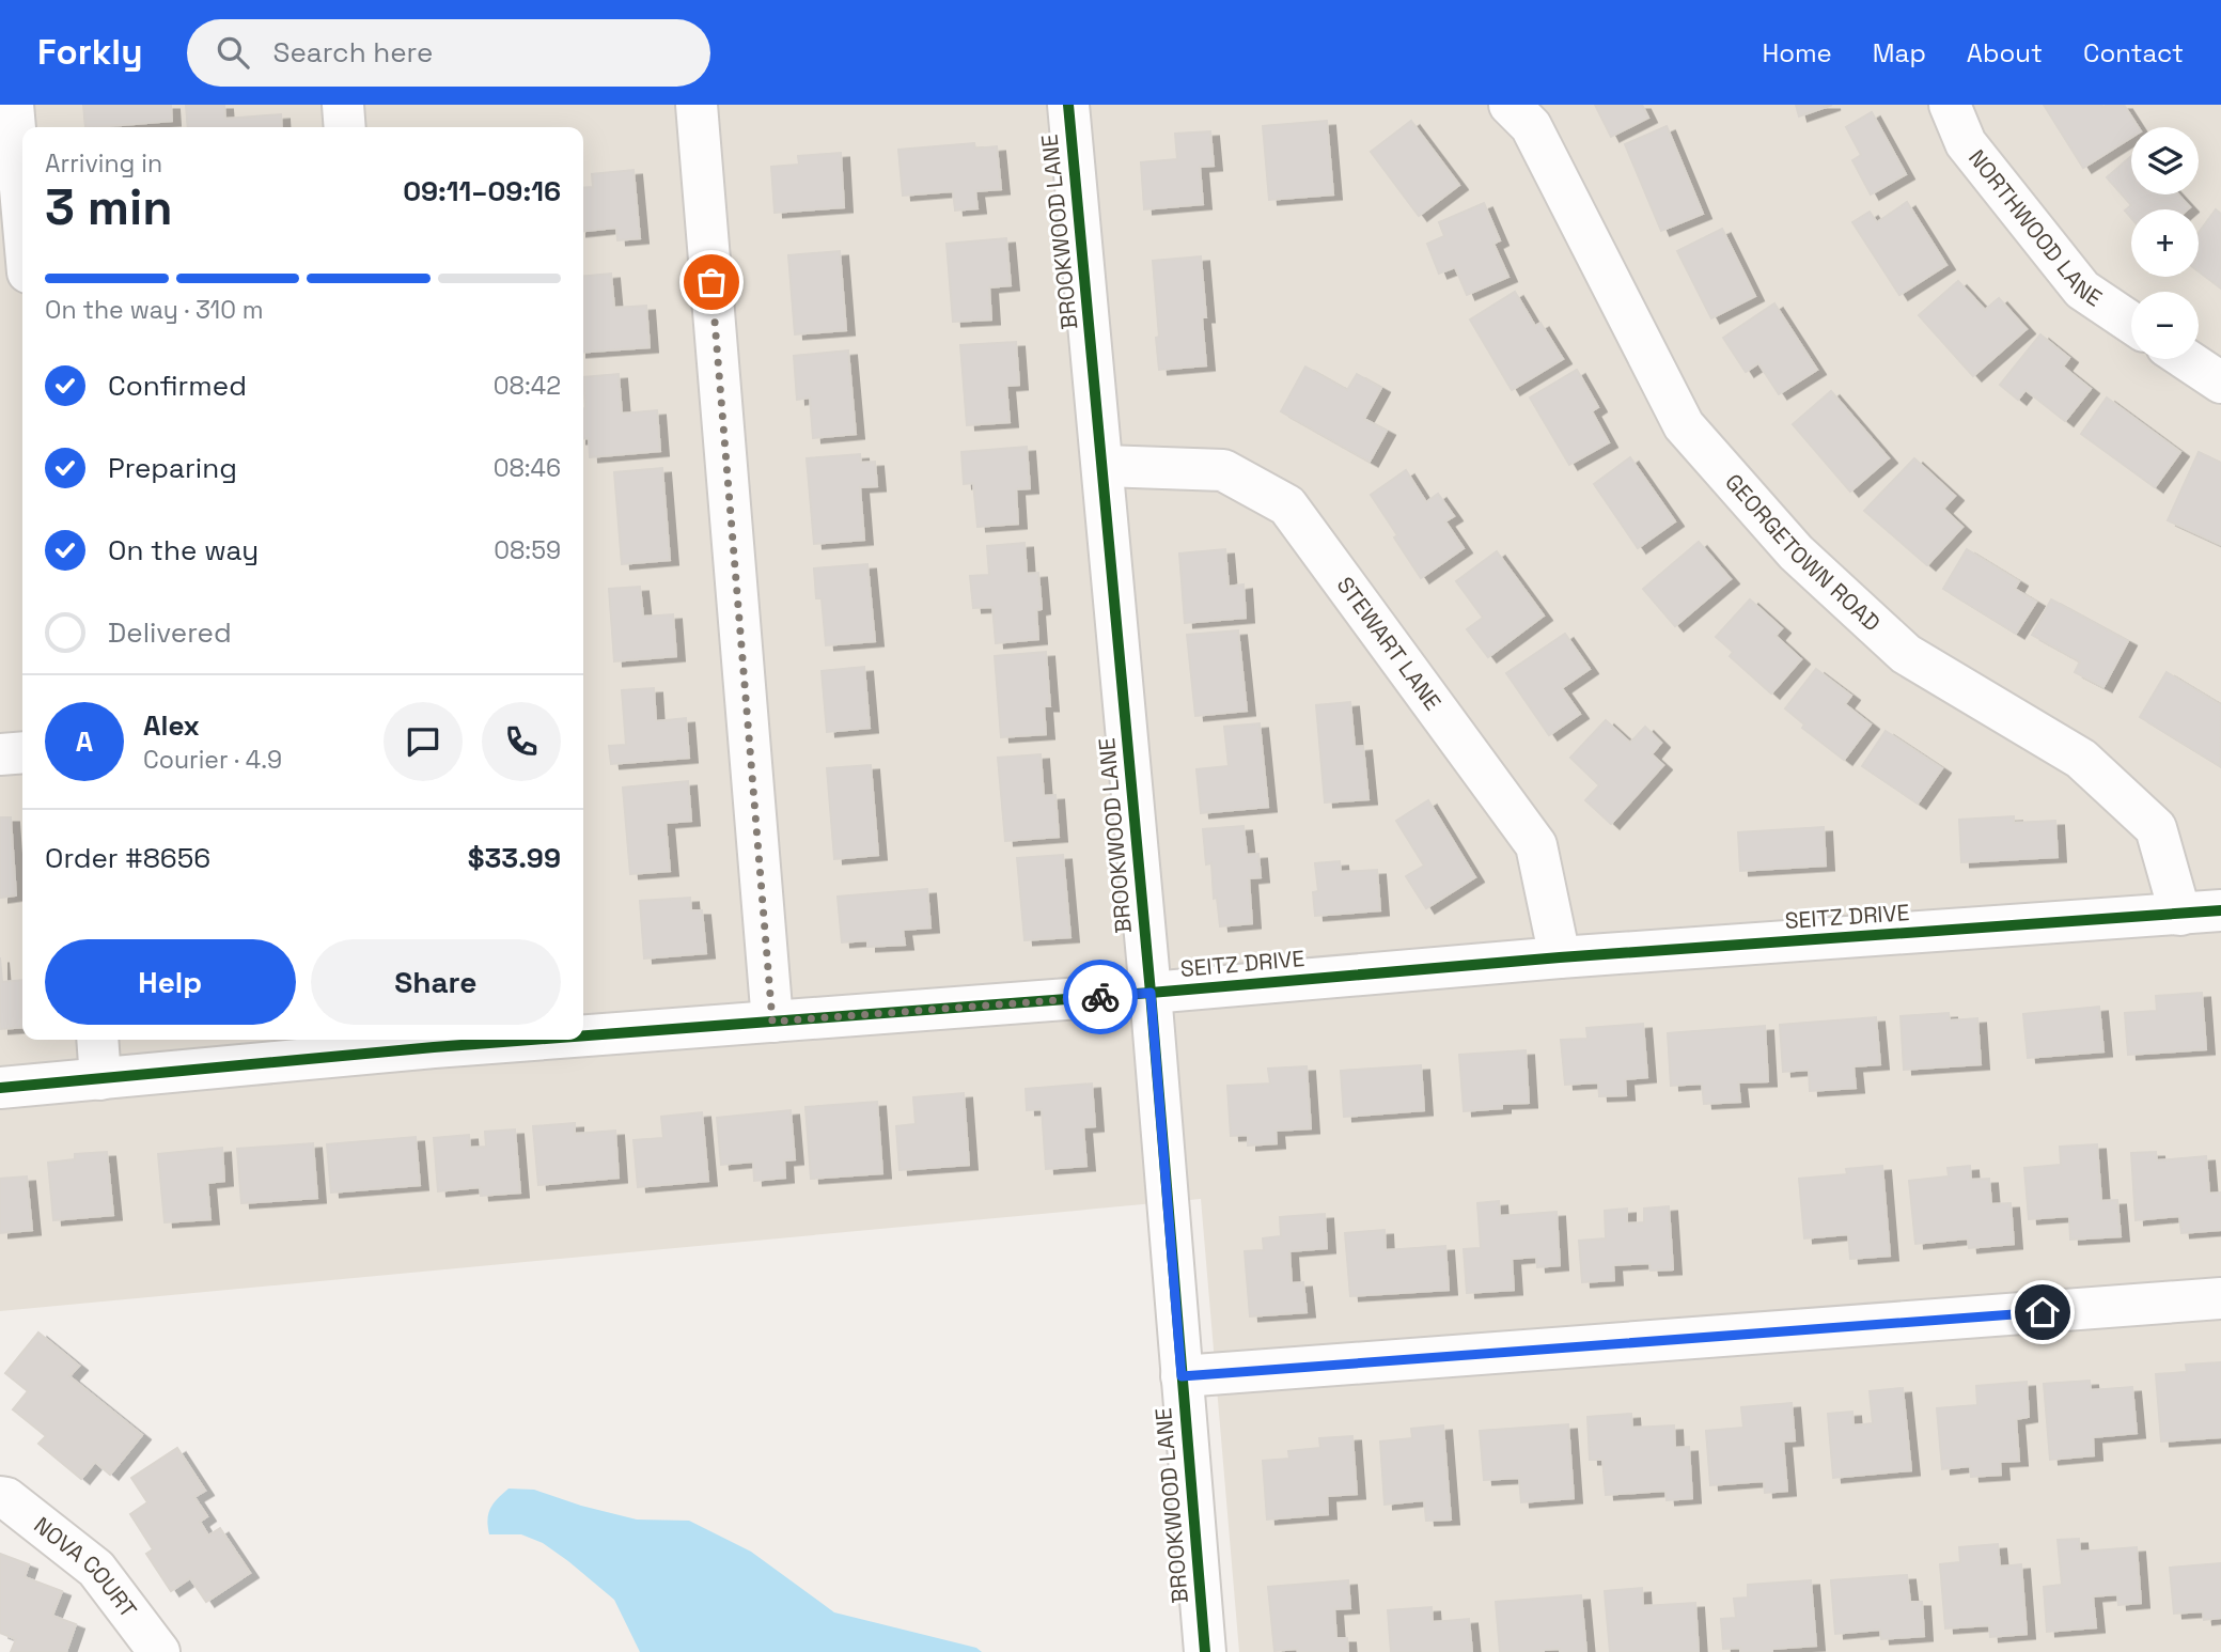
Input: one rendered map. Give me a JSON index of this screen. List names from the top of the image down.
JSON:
{
  "streets": {
    "street": [
      "NORTHWOOD LANE",
      "BROOKWOOD LANE",
      "GEORGETOWN ROAD",
      "STEWART LANE",
      "SEITZ DRIVE",
      "NOVA COURT"
    ]
  },
  "crossings": [
    ["BROOKWOOD LANE", "STEWART LANE"],
    ["BROOKWOOD LANE", "SEITZ DRIVE"],
    ["GEORGETOWN ROAD", "SEITZ DRIVE"],
    ["STEWART LANE", "SEITZ DRIVE"]
  ],
  "page": {
    "header": "Forkly",
    "search": "Search here",
    "nav": [
      "Home",
      "Map",
      "About",
      "Contact"
    ],
    "map_buttons": ["+", "−"],
    "heading": ["3 min", "Arriving in", "09:11–09:16"],
    "panel": [
      "Alex",
      "Courier · 4.9",
      "Order #8656",
      "$33.99"
    ],
    "bar": "On the way · 310 m",
    "list": [
      ["Confirmed", "08:42"],
      ["Preparing", "08:46"],
      ["On the way", "08:59"],
      "Delivered"
    ],
    "round": "A",
    "buttons": ["Help", "Share"]
  }
}
